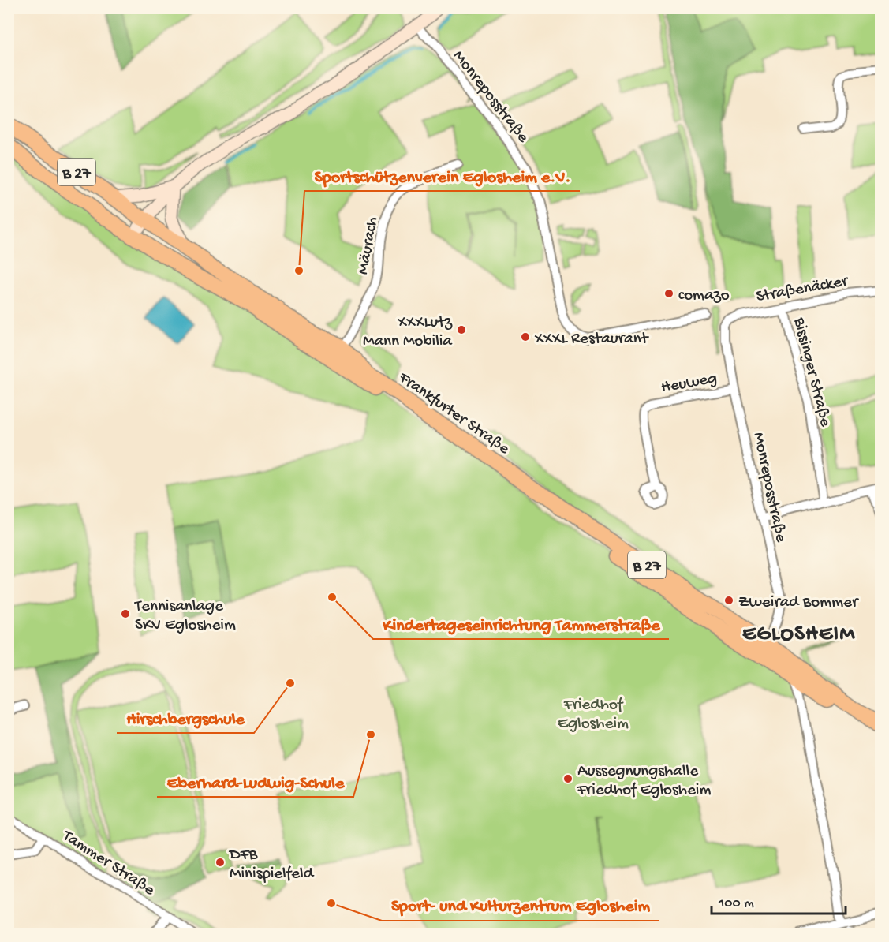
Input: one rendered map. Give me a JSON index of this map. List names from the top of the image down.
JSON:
{
  "streets": {
    "main road": ["B 27", "Frankfurter Straße"],
    "street": [
      "Monreposstraße",
      "Mäurach",
      "Straßenäcker",
      "Bissinger Straße",
      "Heuweg",
      "Tammer Straße"
    ]
  },
  "crossings": [
    ["Monreposstraße", "Straßenäcker"],
    ["Monreposstraße", "Heuweg"],
    ["Monreposstraße", "Frankfurter Straße"],
    ["Mäurach", "Frankfurter Straße"],
    ["Straßenäcker", "Bissinger Straße"]
  ],
  "districts": ["EGLOSHEIM"],
  "parks": ["Friedhof Eglosheim"],
  "places": [
    "Sportschützenverein Eglosheim e.V.",
    "comazo",
    "XXXLutz Mann Mobilia",
    "XXXL Restaurant",
    "Kindertageseinrichtung Tammerstraße",
    "Zweirad Bommer",
    "Tennisanlage SKV Eglosheim",
    "Hirschbergschule",
    "Eberhard-Ludwig-Schule",
    "Aussegnungshalle Friedhof Eglosheim",
    "DFB Minispielfeld",
    "Sport- und Kulturzentrum Eglosheim"
  ],
  "scale_bar": "100 m"
}
